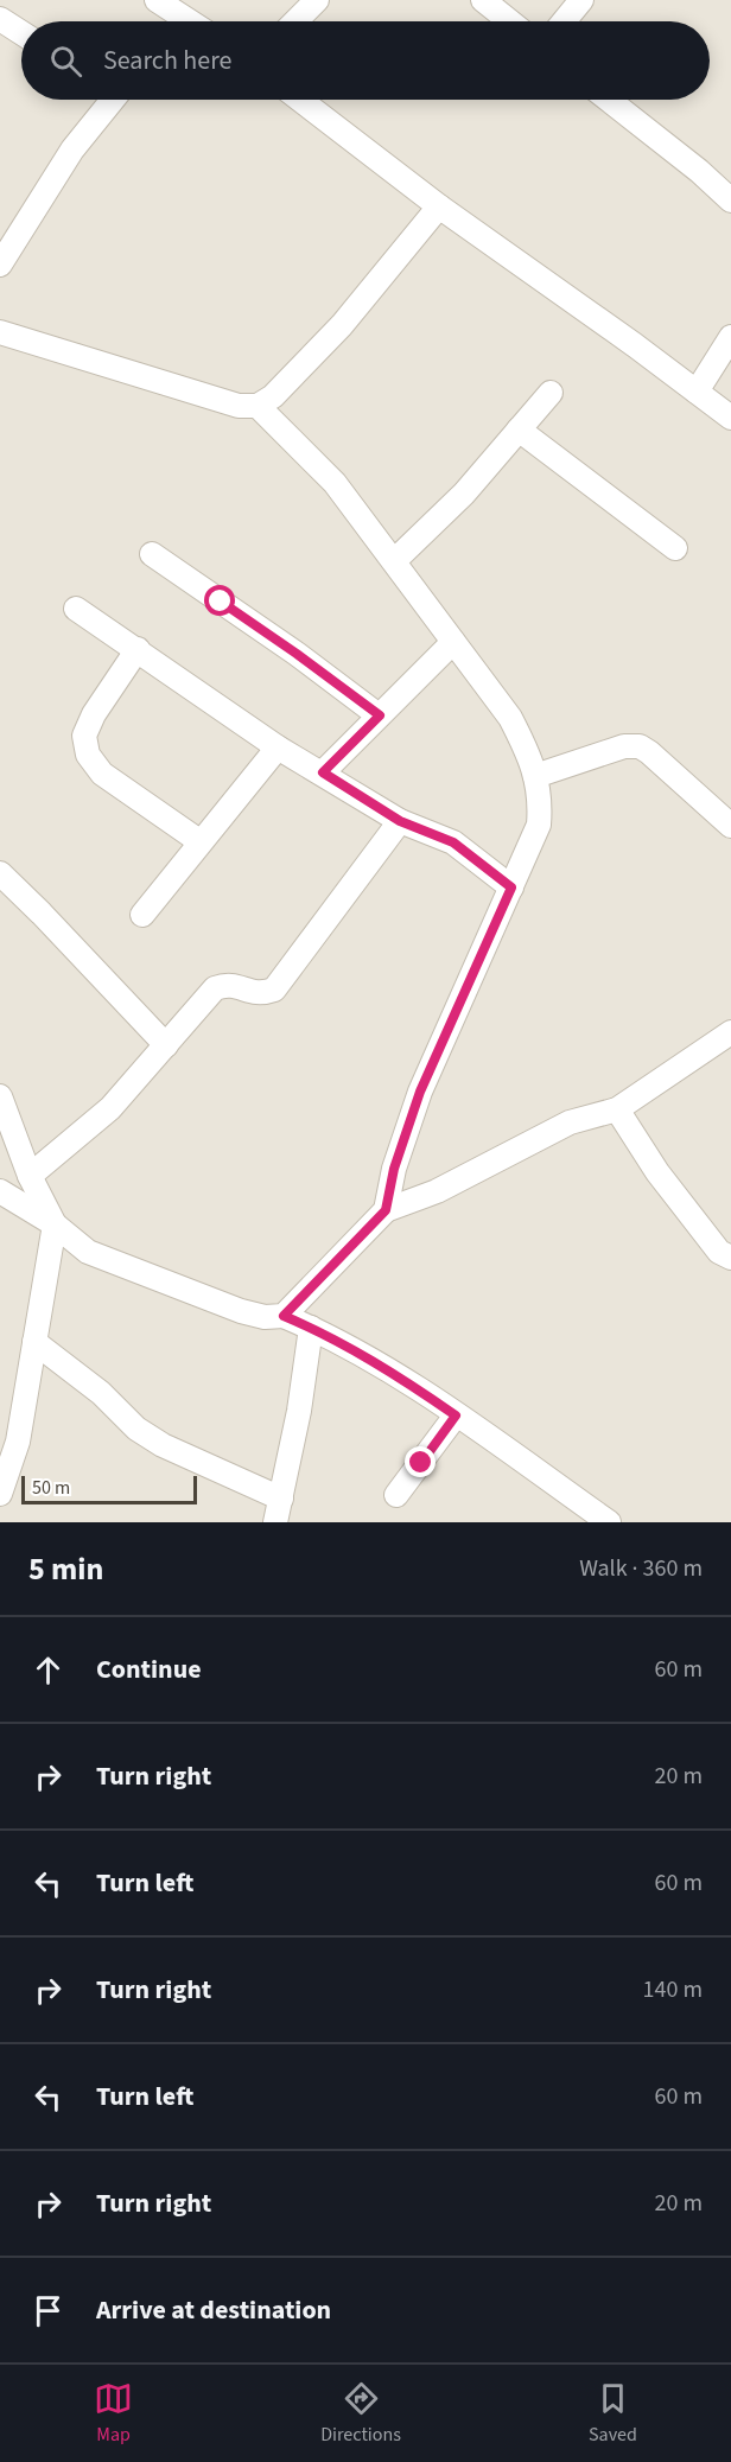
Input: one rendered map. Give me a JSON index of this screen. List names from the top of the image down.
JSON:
{
  "scale_bar": "50 m",
  "page": {
    "search": "Search here",
    "scale": "50 m",
    "heading": ["5 min", "Walk · 360 m"],
    "list": [
      ["Continue", "60 m"],
      ["Turn right", "20 m"],
      ["Turn left", "60 m"],
      ["Turn right", "140 m"],
      ["Turn left", "60 m"],
      ["Turn right", "20 m"],
      "Arrive at destination"
    ],
    "nav": ["Map", "Directions", "Saved"]
  }
}
